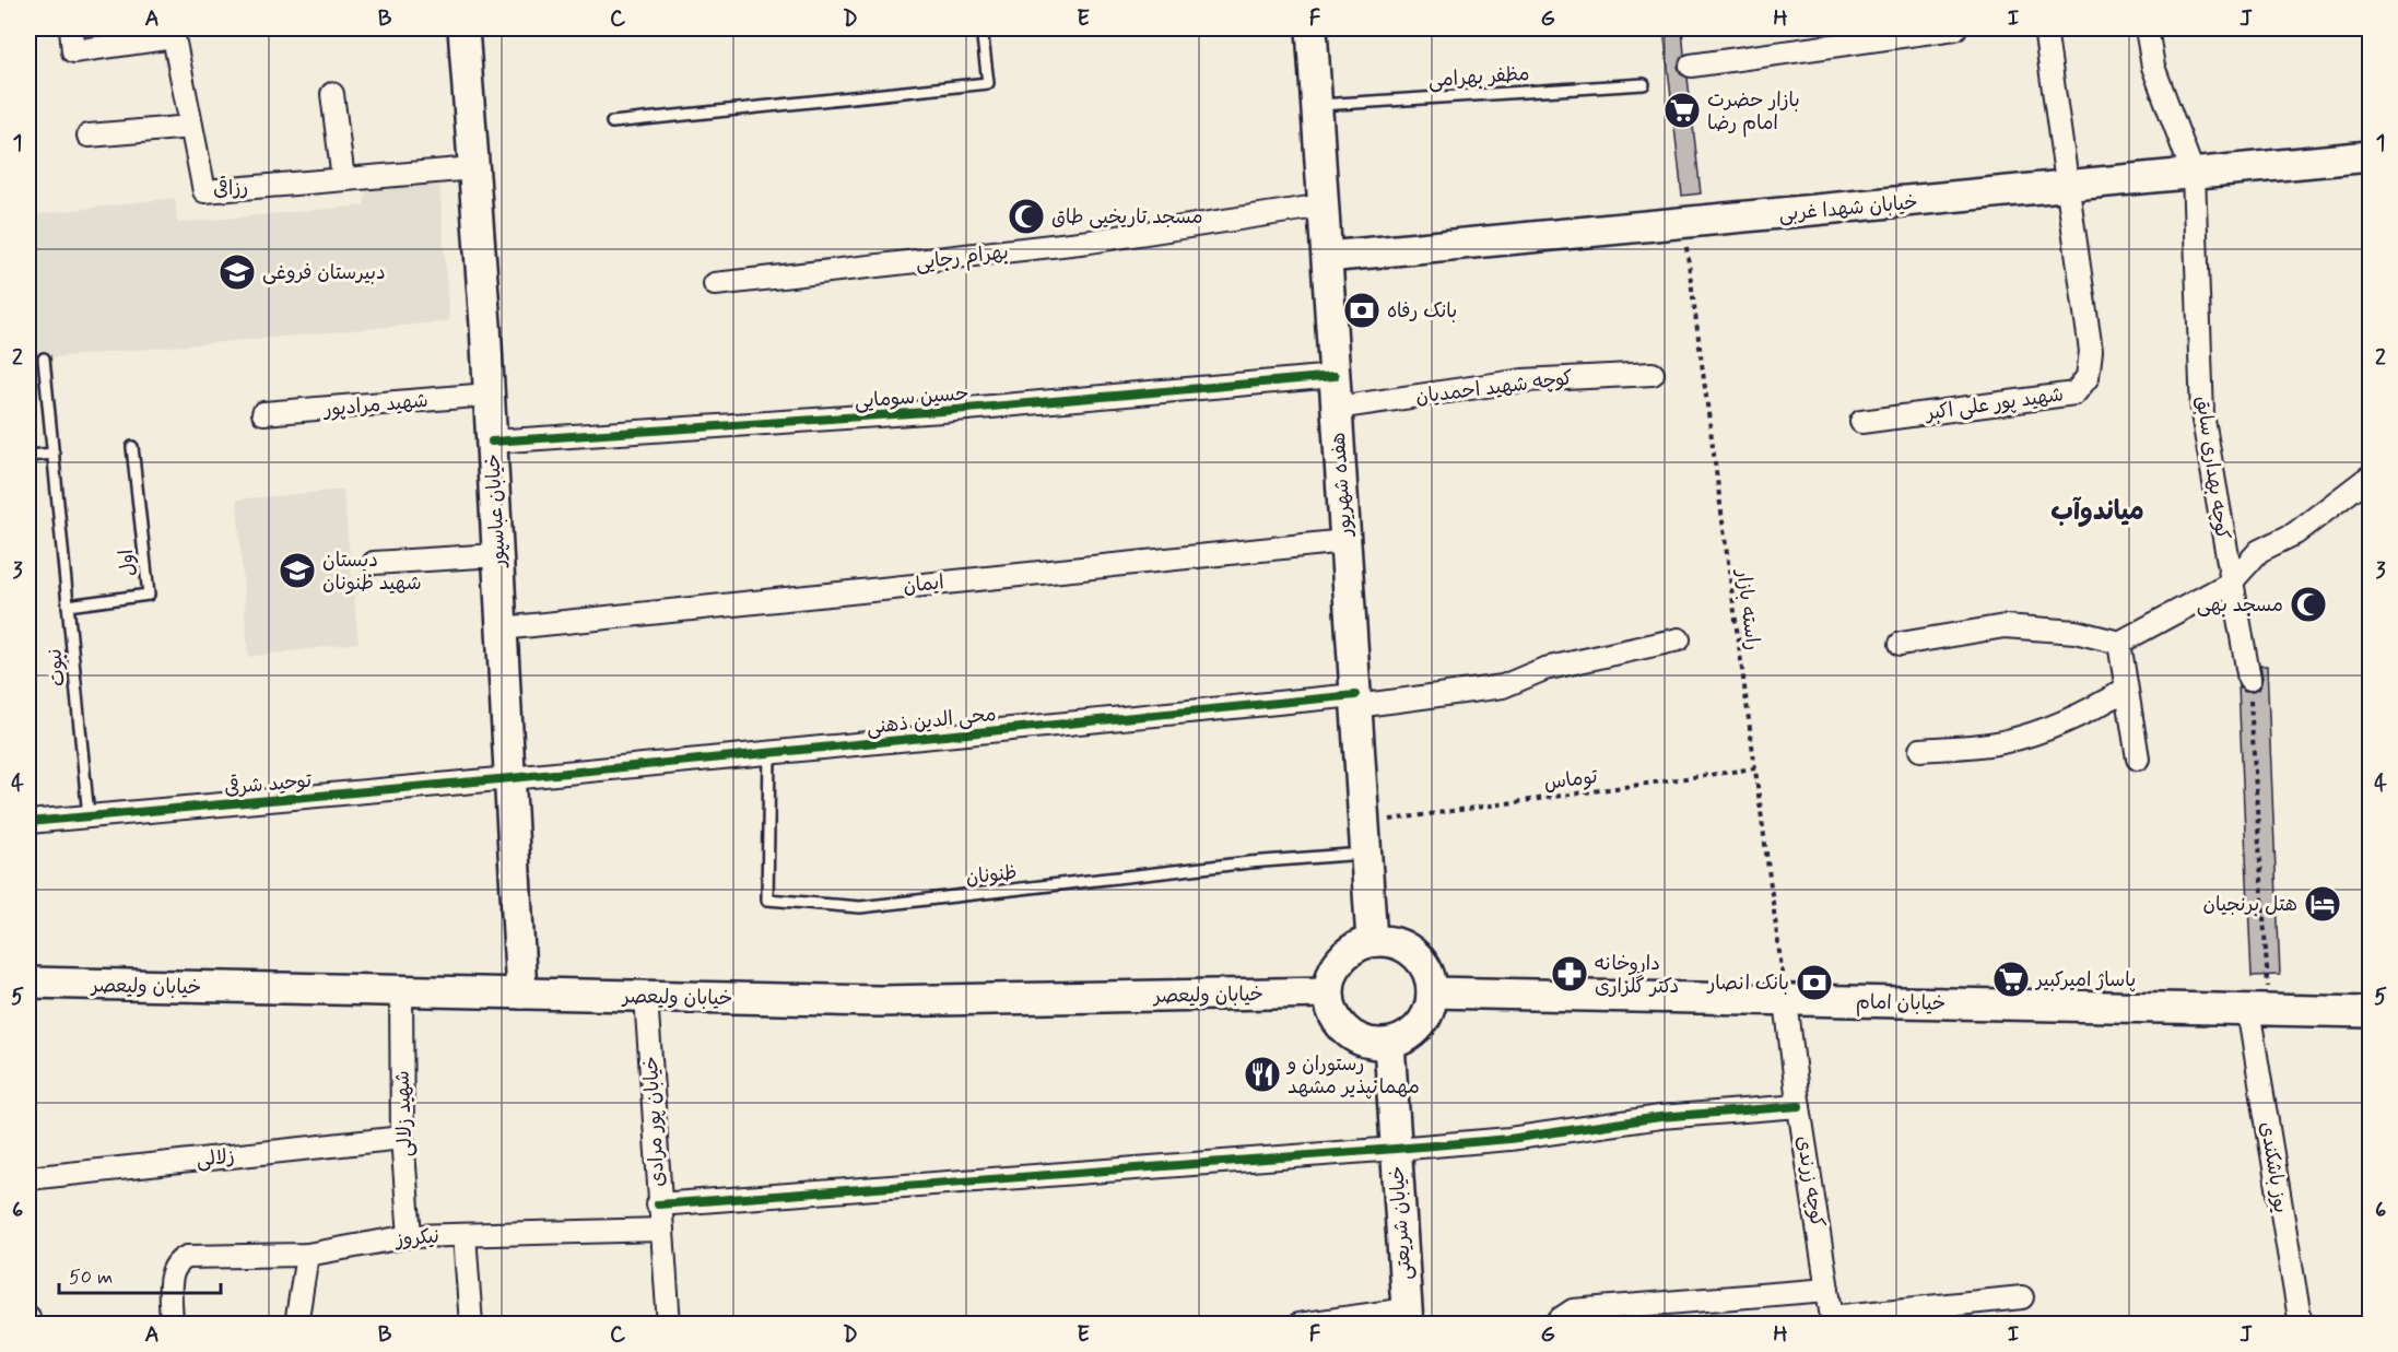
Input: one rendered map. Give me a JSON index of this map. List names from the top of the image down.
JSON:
{
  "streets": {
    "main road": [
      "خیابان شهدا غربی",
      "هفده شهریور",
      "خیابان عباسپور",
      "خیابان ولیعصر",
      "خیابان امام",
      "خیابان شریعتی"
    ],
    "street": [
      "رزاقی",
      "بهرام رجایی",
      "کوچه شهید احمدیان",
      "حسین سومایی",
      "شهید پور علی اکبر",
      "شهید مرادپور",
      "کوچه بهداری سابق",
      "ایمان",
      "محی الدین ذهنی",
      "توحید شرقی",
      "شهید زلالی",
      "خیابان پور مرادی",
      "زلالی",
      "یوز باشکندی",
      "کوچه زرندی",
      "نیکروز"
    ],
    "lane": [
      "مظفر بهرامی",
      "اول",
      "نبوت",
      "ظنونان"
    ],
    "path": ["راسته بازار", "توماس"]
  },
  "crossings": [
    ["مظفر بهرامی", "هفده شهریور"],
    ["رزاقی", "خیابان عباسپور"],
    ["خیابان شهدا غربی", "شهید پور علی اکبر"],
    ["خیابان شهدا غربی", "کوچه بهداری سابق"],
    ["خیابان شهدا غربی", "هفده شهریور"],
    ["خیابان شهدا غربی", "راسته بازار"],
    ["بهرام رجایی", "هفده شهریور"],
    ["کوچه شهید احمدیان", "هفده شهریور"],
    ["حسین سومایی", "هفده شهریور"],
    ["حسین سومایی", "خیابان عباسپور"],
    ["شهید مرادپور", "خیابان عباسپور"],
    ["هفده شهریور", "ایمان"],
    ["هفده شهریور", "محی الدین ذهنی"],
    ["هفده شهریور", "ظنونان"],
    ["هفده شهریور", "خیابان ولیعصر"],
    ["هفده شهریور", "خیابان امام"],
    ["هفده شهریور", "خیابان شریعتی"],
    ["خیابان عباسپور", "ایمان"],
    ["خیابان عباسپور", "محی الدین ذهنی"],
    ["خیابان عباسپور", "توحید شرقی"],
    ["خیابان عباسپور", "خیابان ولیعصر"],
    ["اول", "نبوت"],
    ["راسته بازار", "توماس"],
    ["راسته بازار", "خیابان امام"],
    ["راسته بازار", "کوچه زرندی"],
    ["نبوت", "توحید شرقی"],
    ["محی الدین ذهنی", "توحید شرقی"],
    ["محی الدین ذهنی", "ظنونان"],
    ["خیابان ولیعصر", "خیابان امام"],
    ["خیابان ولیعصر", "شهید زلالی"],
    ["خیابان ولیعصر", "خیابان پور مرادی"],
    ["خیابان ولیعصر", "خیابان شریعتی"],
    ["خیابان امام", "یوز باشکندی"],
    ["خیابان امام", "کوچه زرندی"],
    ["خیابان امام", "خیابان شریعتی"],
    ["شهید زلالی", "زلالی"],
    ["شهید زلالی", "نیکروز"],
    ["خیابان پور مرادی", "نیکروز"]
  ],
  "districts": ["میاندوآب"],
  "places": {
    "supermarket": ["بازار حضرت امام رضا", "پاساژ امیرکبیر"],
    "mosque": ["مسجد تاریخیی طاق", "مسجد بهی"],
    "school or university": ["دبیرستان فروغی", "دبستان شهید ظنونان"],
    "bank": ["بانک رفاه", "بانک انصار"],
    "hotel": ["هتل برنجیان"],
    "pharmacy": ["داروخانه دکتر گلزاری"],
    "restaurant": ["رستوران و مهمانپذیر مشهد"]
  },
  "scale_bar": "50 m",
  "grid": {
    "columns": [
      "A",
      "B",
      "C",
      "D",
      "E",
      "F",
      "G",
      "H",
      "I",
      "J"
    ],
    "rows": [
      "1",
      "2",
      "3",
      "4",
      "5",
      "6"
    ]
  }
}
